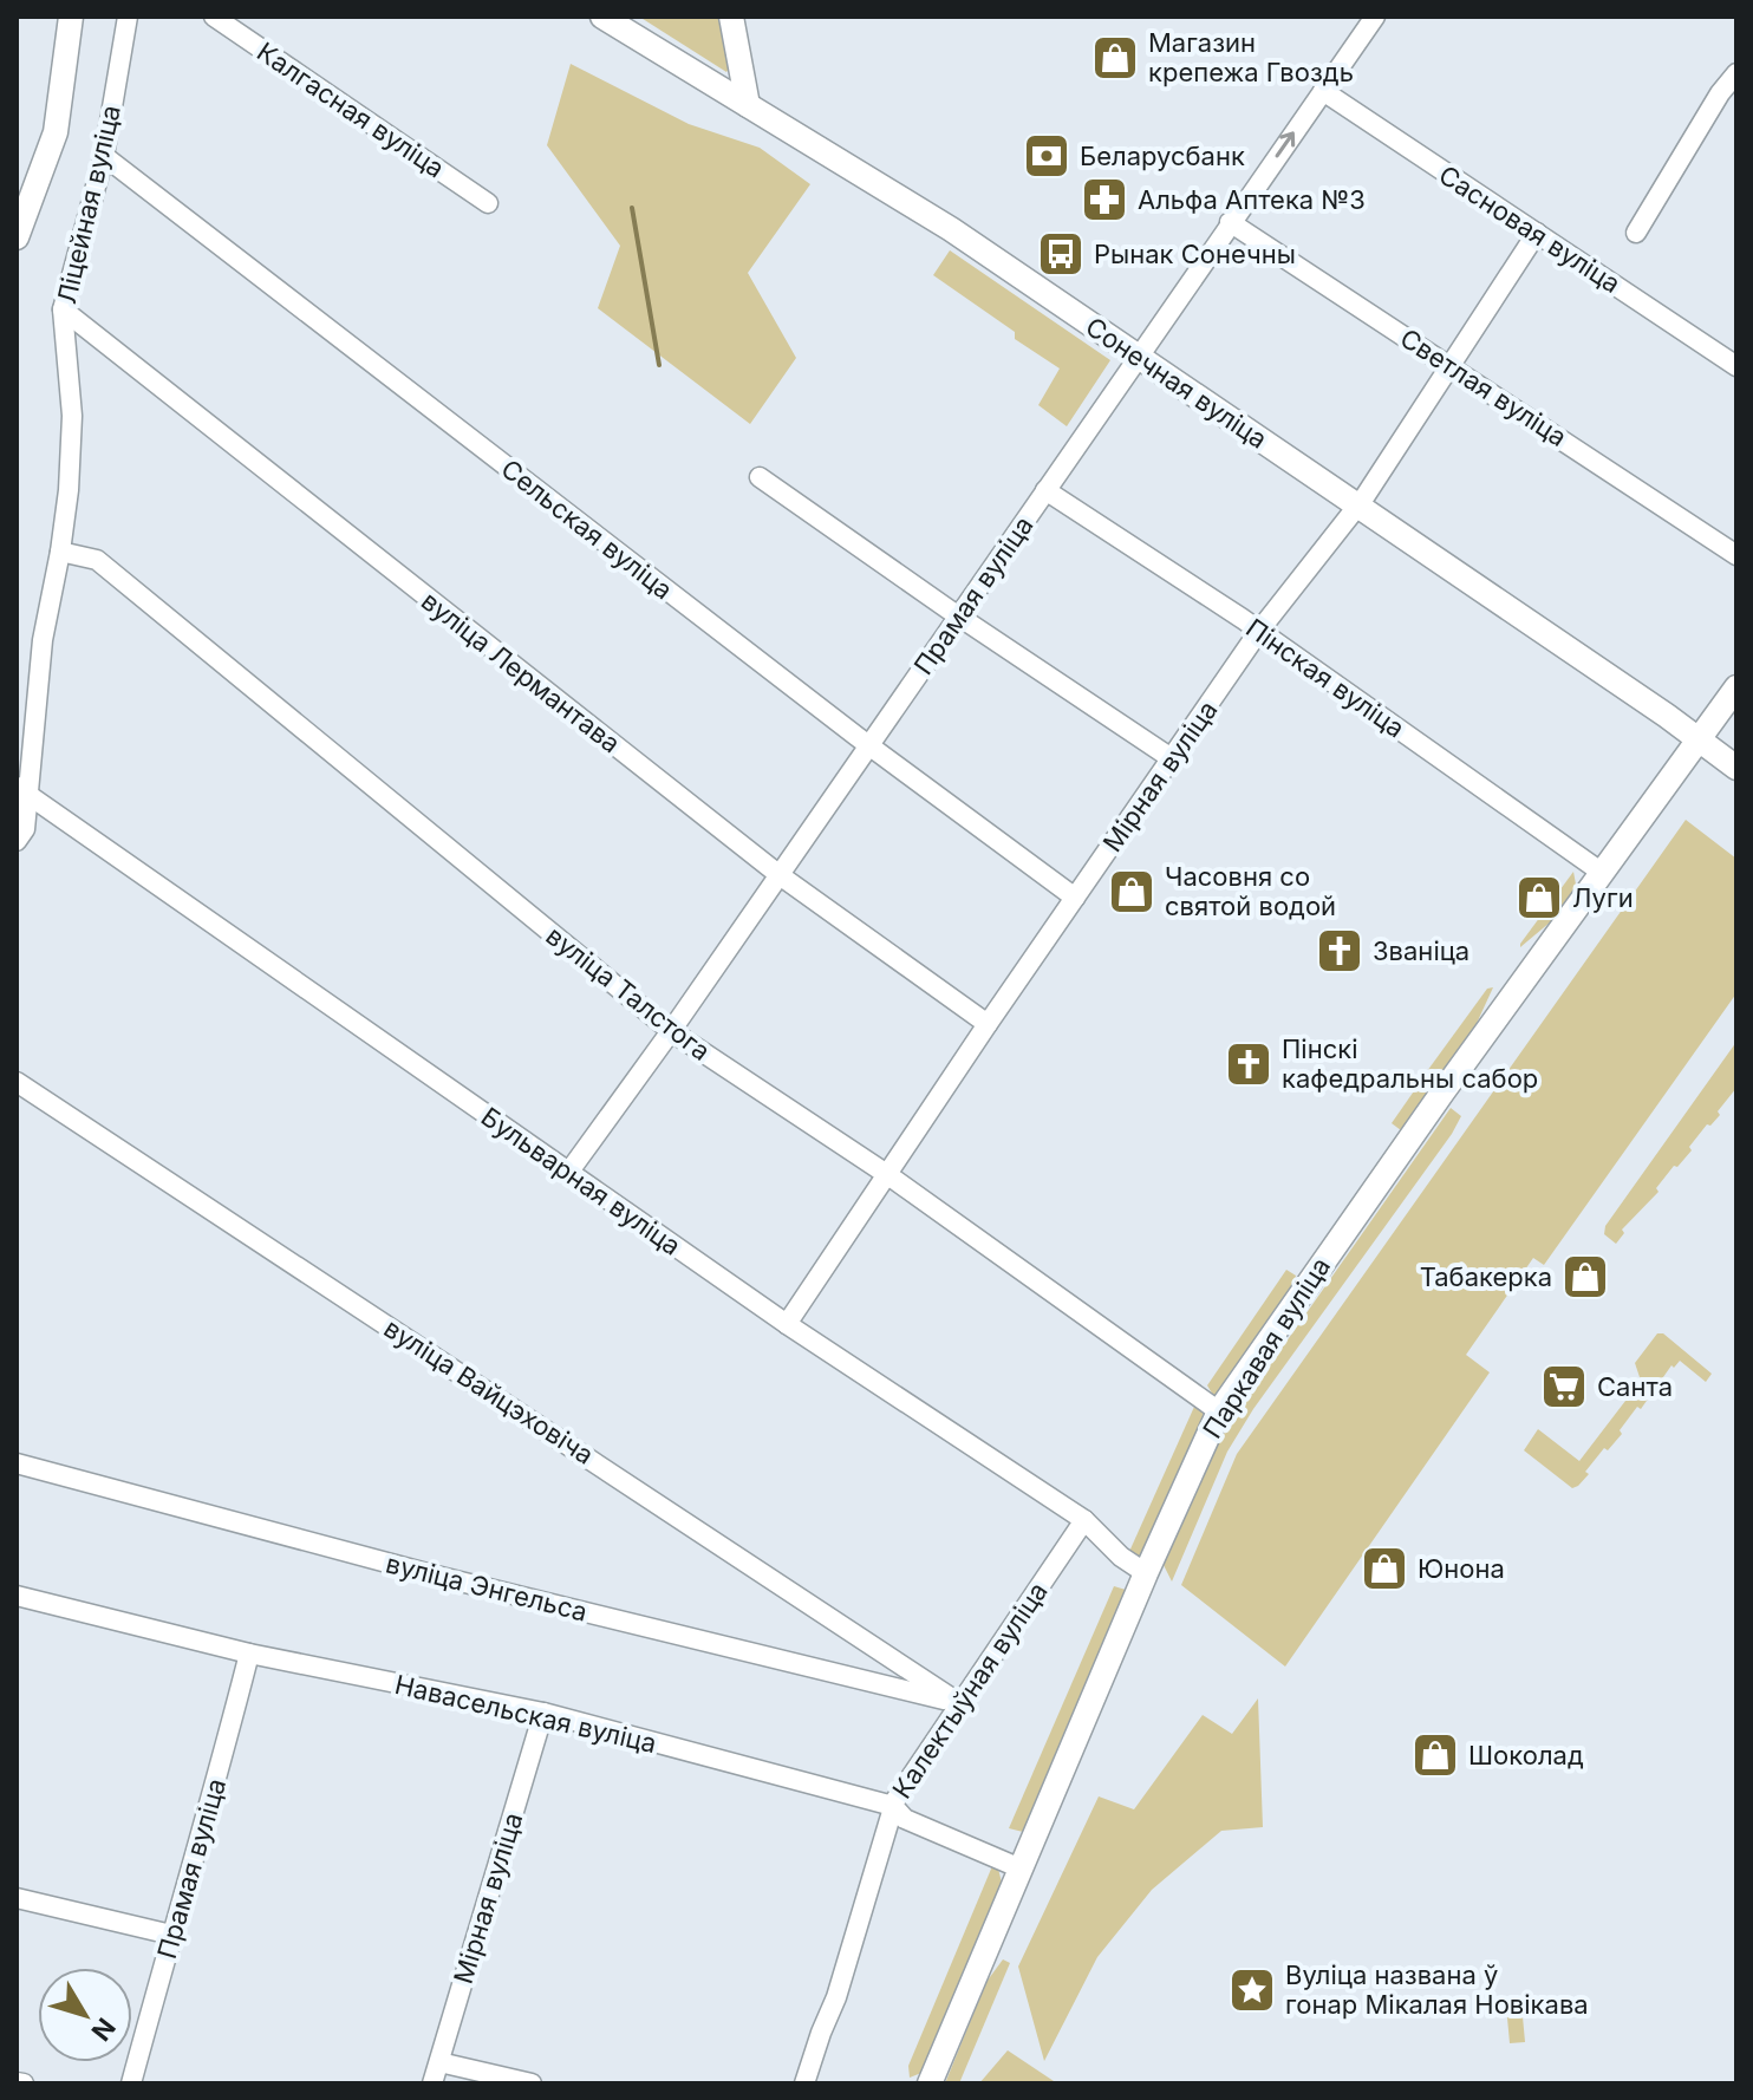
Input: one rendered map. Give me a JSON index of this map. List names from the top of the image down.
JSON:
{
  "streets": {
    "street": [
      "Калгасная вуліца",
      "Ліцейная вуліца",
      "Сасновая вуліца",
      "Сонечная вуліца",
      "Светлая вуліца",
      "Сельская вуліца",
      "Прамая вуліца",
      "вуліца Лермантава",
      "Пінская вуліца",
      "Мірная вуліца",
      "вуліца Талстога",
      "Бульварная вуліца",
      "Паркавая вуліца",
      "вуліца Вайцэховіча",
      "вуліца Энгельса",
      "Калектыўная вуліца",
      "Навасельская вуліца"
    ]
  },
  "crossings": [
    ["Ліцейная вуліца", "Сельская вуліца"],
    ["Ліцейная вуліца", "вуліца Лермантава"],
    ["Ліцейная вуліца", "вуліца Талстога"],
    ["Ліцейная вуліца", "Бульварная вуліца"],
    ["Сасновая вуліца", "Прамая вуліца"],
    ["Сасновая вуліца", "Мірная вуліца"],
    ["Сонечная вуліца", "Прамая вуліца"],
    ["Сонечная вуліца", "Мірная вуліца"],
    ["Сонечная вуліца", "Паркавая вуліца"],
    ["Светлая вуліца", "Прамая вуліца"],
    ["Светлая вуліца", "Мірная вуліца"],
    ["Сельская вуліца", "Прамая вуліца"],
    ["Сельская вуліца", "Мірная вуліца"],
    ["Прамая вуліца", "вуліца Лермантава"],
    ["Прамая вуліца", "Пінская вуліца"],
    ["Прамая вуліца", "вуліца Талстога"],
    ["Прамая вуліца", "Бульварная вуліца"],
    ["Прамая вуліца", "Навасельская вуліца"],
    ["вуліца Лермантава", "Мірная вуліца"],
    ["Пінская вуліца", "Мірная вуліца"],
    ["Пінская вуліца", "Паркавая вуліца"],
    ["Мірная вуліца", "вуліца Талстога"],
    ["Мірная вуліца", "Бульварная вуліца"],
    ["Мірная вуліца", "Навасельская вуліца"],
    ["вуліца Талстога", "Паркавая вуліца"],
    ["Бульварная вуліца", "Паркавая вуліца"],
    ["Бульварная вуліца", "Калектыўная вуліца"],
    ["Паркавая вуліца", "Навасельская вуліца"],
    ["вуліца Вайцэховіча", "вуліца Энгельса"],
    ["вуліца Вайцэховіча", "Калектыўная вуліца"],
    ["вуліца Энгельса", "Калектыўная вуліца"],
    ["Калектыўная вуліца", "Навасельская вуліца"]
  ],
  "places": {
    "shop": [
      "Магазин крепежа Гвоздь",
      "Часовня со святой водой",
      "Луги",
      "Табакерка",
      "Юнона",
      "Шоколад"
    ],
    "bank": ["Беларусбанк"],
    "pharmacy": ["Альфа Аптека №3"],
    "bus stop": ["Рынак Сонечны"],
    "church": ["Званіца", "Пінскі кафедральны сабор"],
    "supermarket": ["Санта"],
    "place": ["Вуліца названа ў гонар Мікалая Новікава"]
  },
  "north": "bottom right"
}
